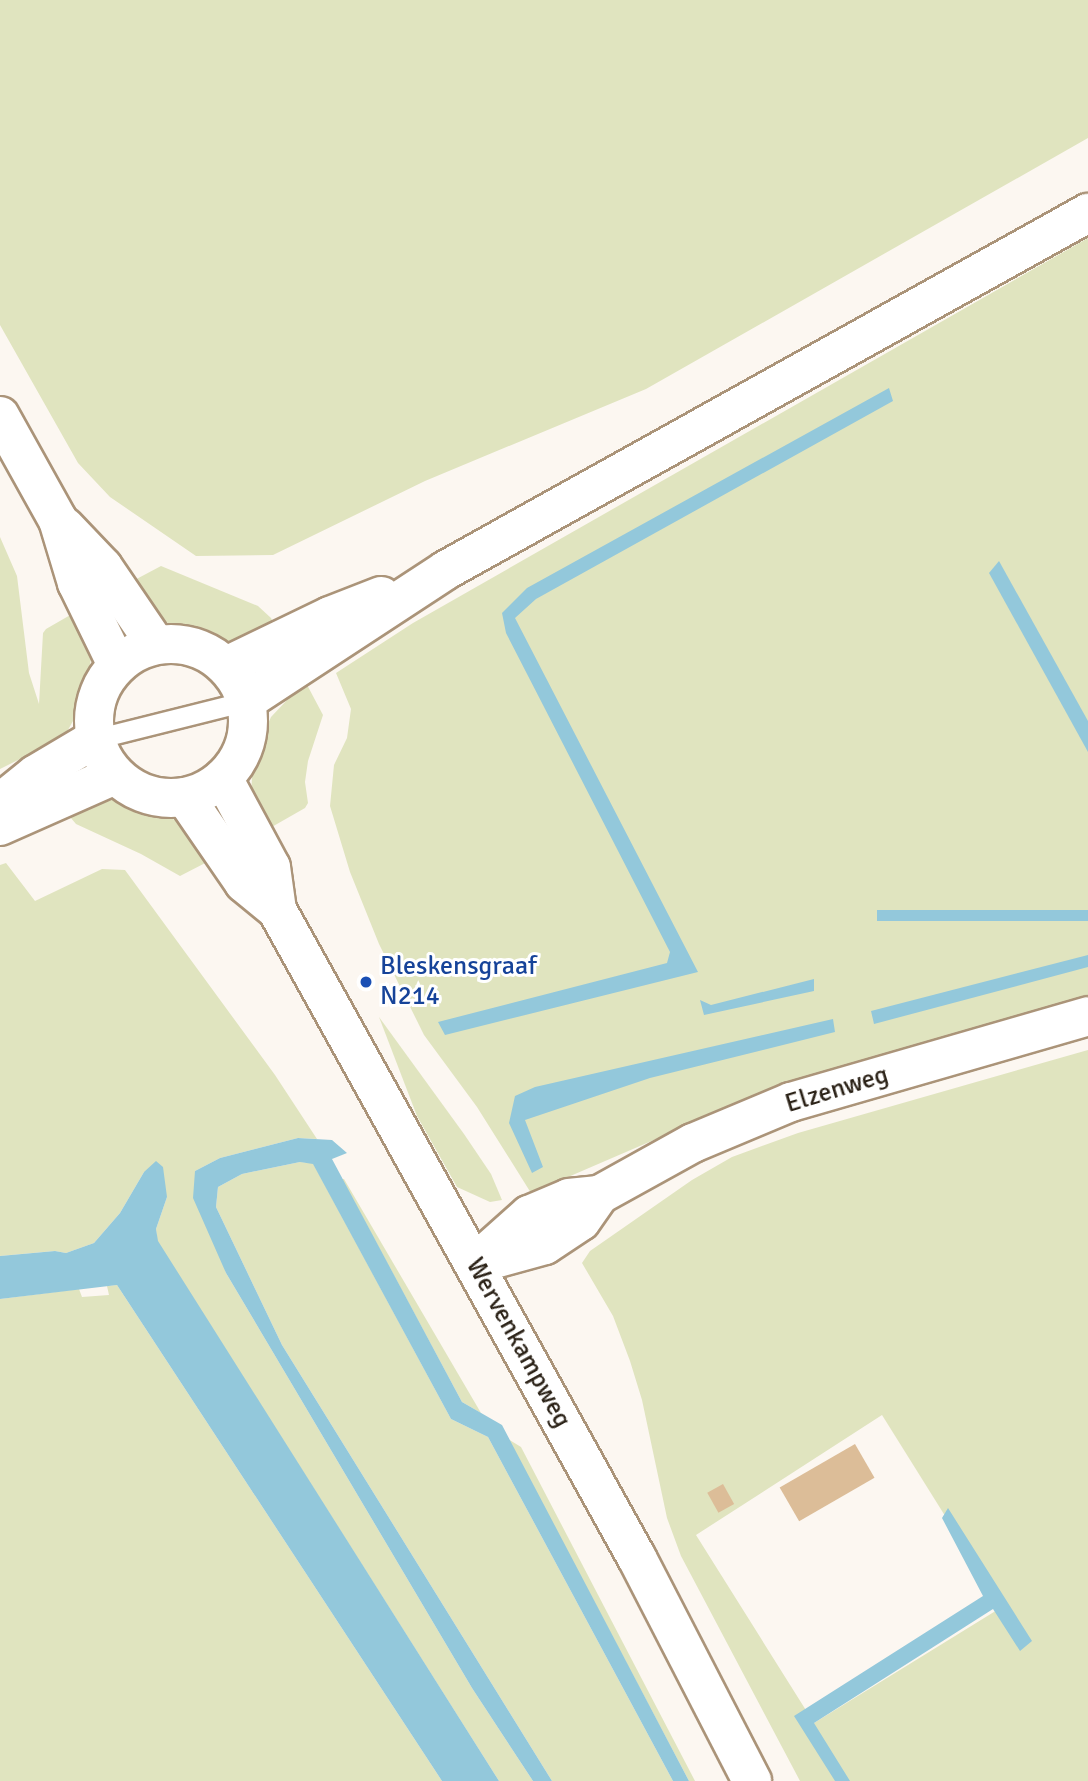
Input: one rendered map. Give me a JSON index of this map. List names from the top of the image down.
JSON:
{
  "streets": {
    "main road": ["Elzenweg", "Wervenkampweg"]
  },
  "crossings": [
    ["Elzenweg", "Wervenkampweg"]
  ],
  "places": ["Bleskensgraaf N214"]
}
